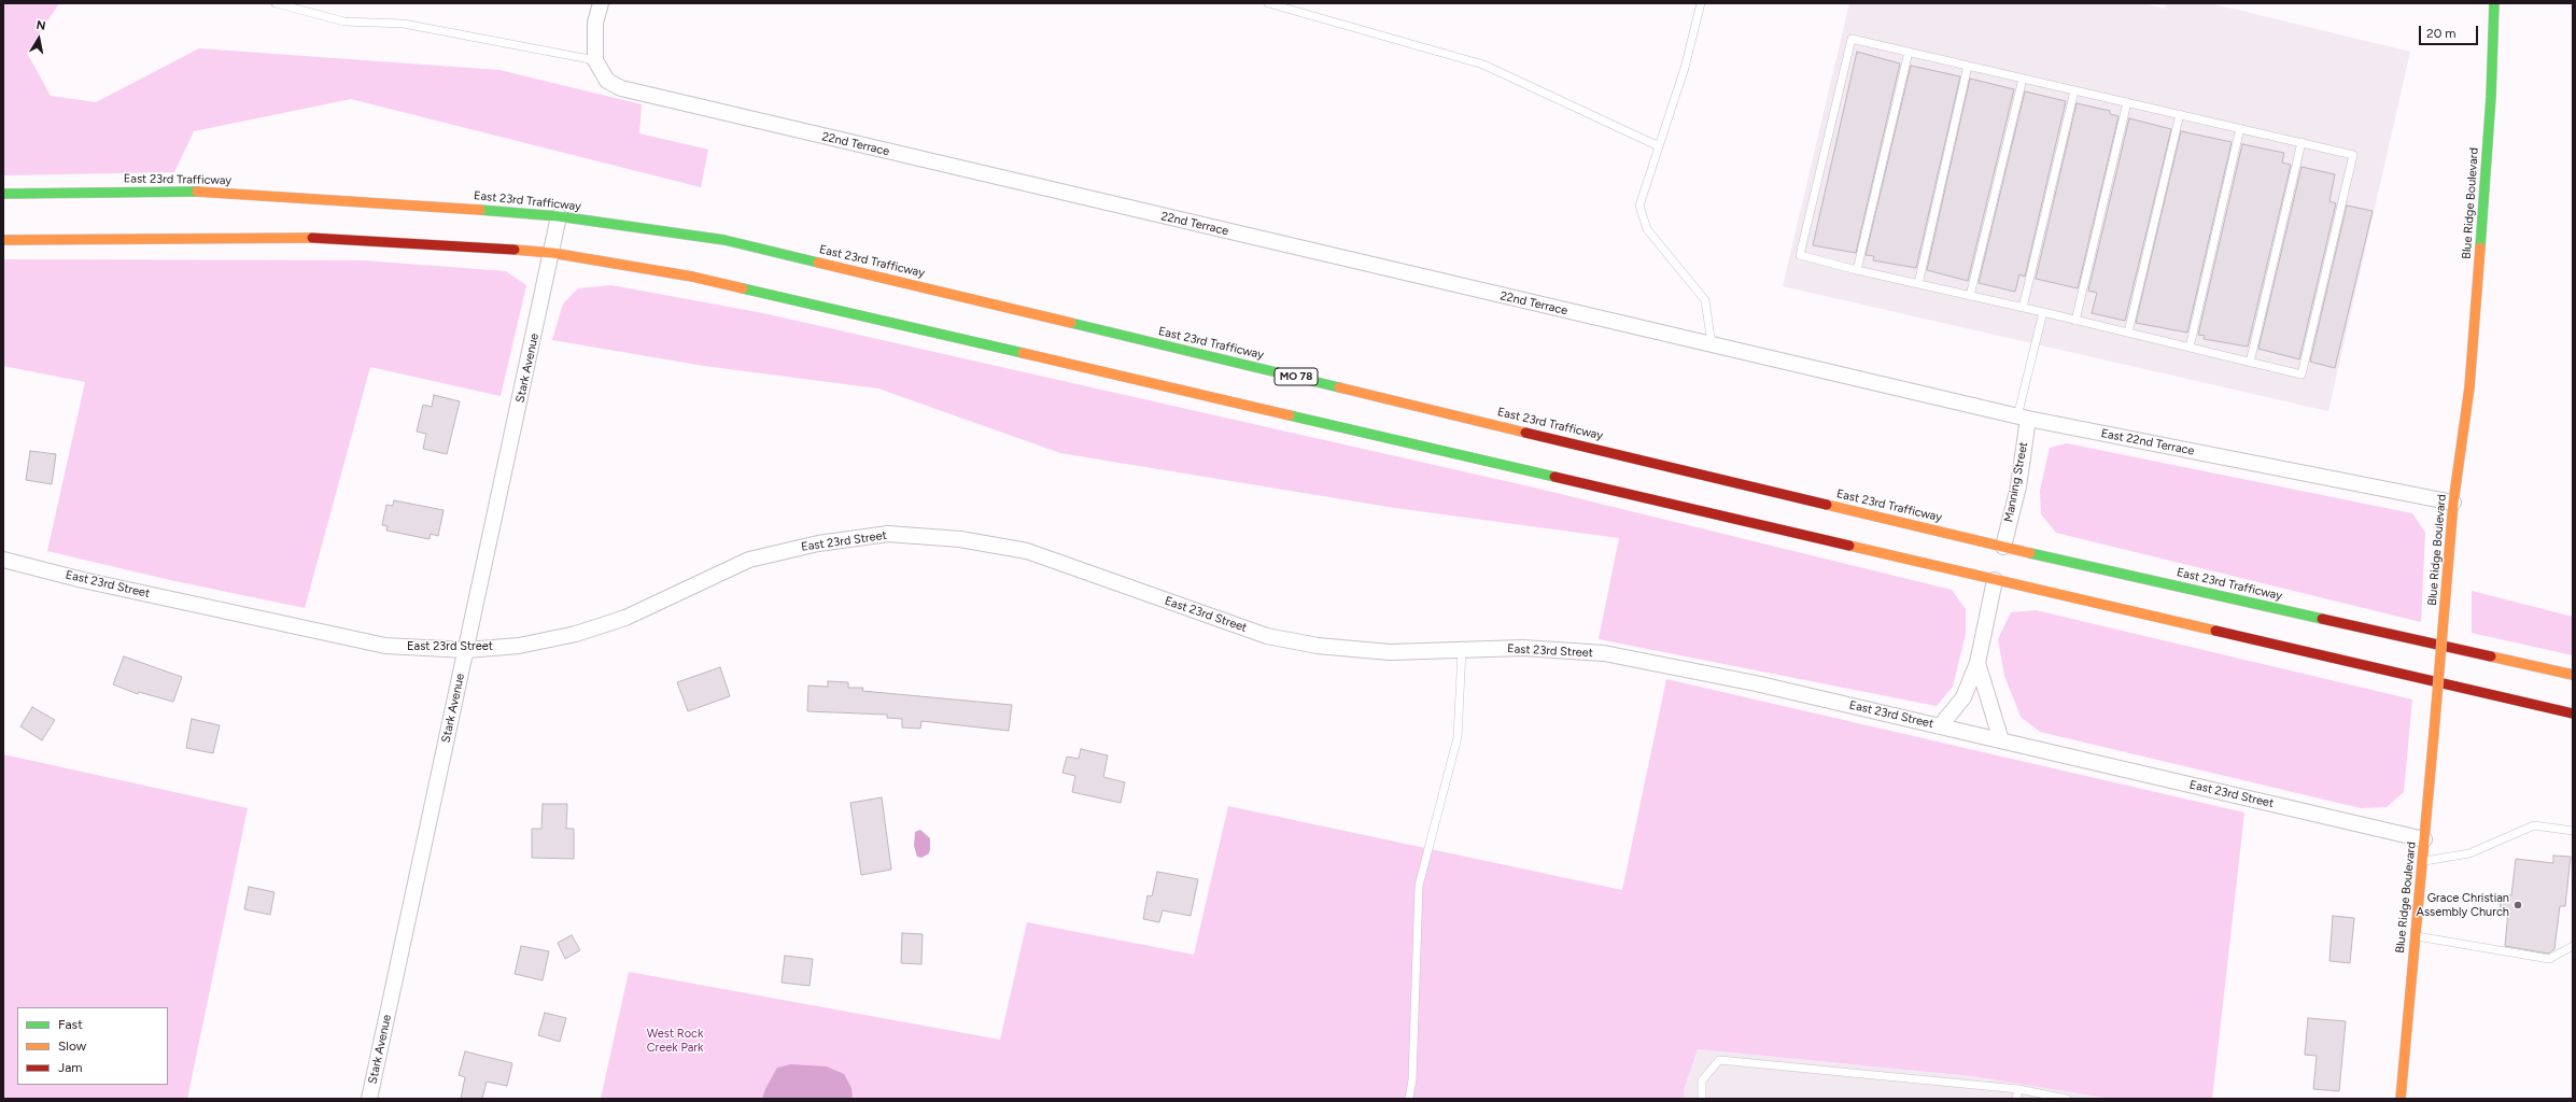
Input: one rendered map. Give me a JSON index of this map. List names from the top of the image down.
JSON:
{
  "streets": {
    "main road": ["East 23rd Trafficway", "Blue Ridge Boulevard", "MO 78"],
    "street": [
      "22nd Terrace",
      "Stark Avenue",
      "East 22nd Terrace",
      "Manning Street",
      "East 23rd Street"
    ]
  },
  "crossings": [
    ["22nd Terrace", "East 22nd Terrace"],
    ["East 23rd Trafficway", "Stark Avenue"],
    ["East 23rd Trafficway", "Manning Street"],
    ["Blue Ridge Boulevard", "East 22nd Terrace"],
    ["Blue Ridge Boulevard", "East 23rd Street"],
    ["Stark Avenue", "East 23rd Street"],
    ["East 22nd Terrace", "Manning Street"]
  ],
  "parks": ["West Rock Creek Park"],
  "places": ["Grace Christian Assembly Church"],
  "legend": ["Fast", "Slow", "Jam"],
  "scale_bar": "20 m",
  "north": "top"
}
